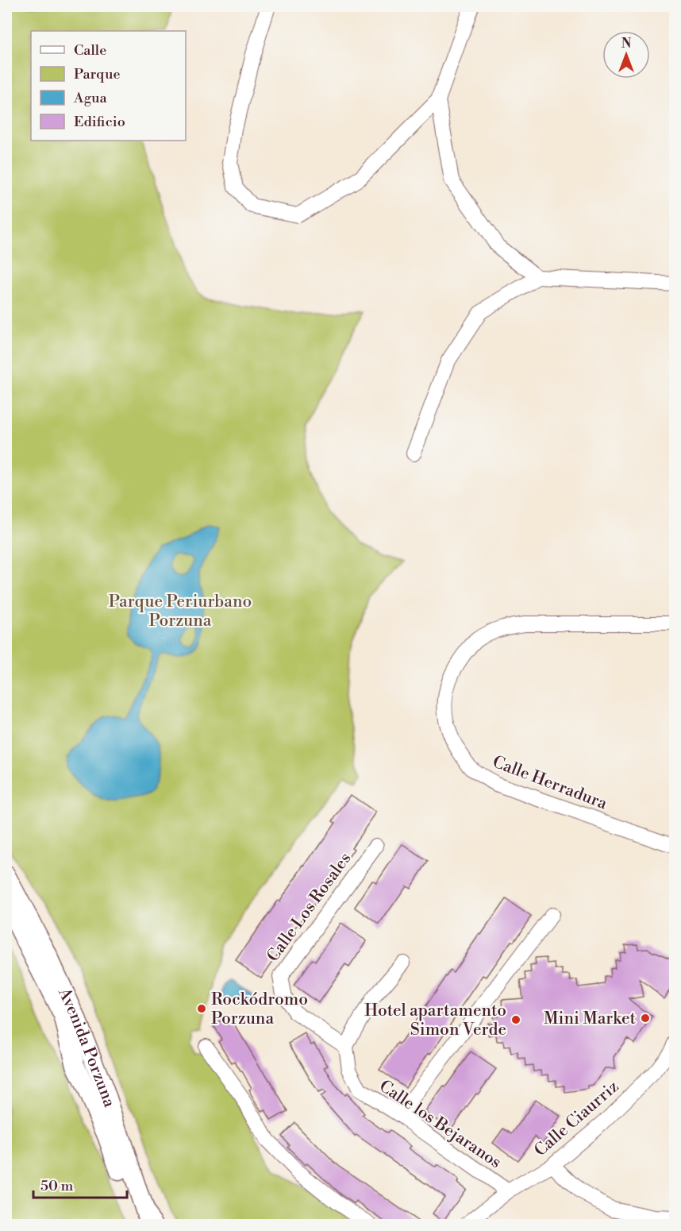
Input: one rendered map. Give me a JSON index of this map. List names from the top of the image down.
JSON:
{
  "streets": {
    "street": [
      "Calle Herradura",
      "Calle Los Rosales",
      "Avenida Porzuna",
      "Calle Ciaurriz",
      "Calle los Bejaranos"
    ]
  },
  "crossings": [
    ["Calle Los Rosales", "Calle los Bejaranos"],
    ["Calle Ciaurriz", "Calle los Bejaranos"]
  ],
  "parks": ["Parque Periurbano Porzuna"],
  "places": ["Rockódromo Porzuna", "Mini Market", "Hotel apartamento Simon Verde"],
  "legend": [
    "Calle",
    "Parque",
    "Agua",
    "Edificio"
  ],
  "scale_bar": "50 m",
  "north": "top"
}
